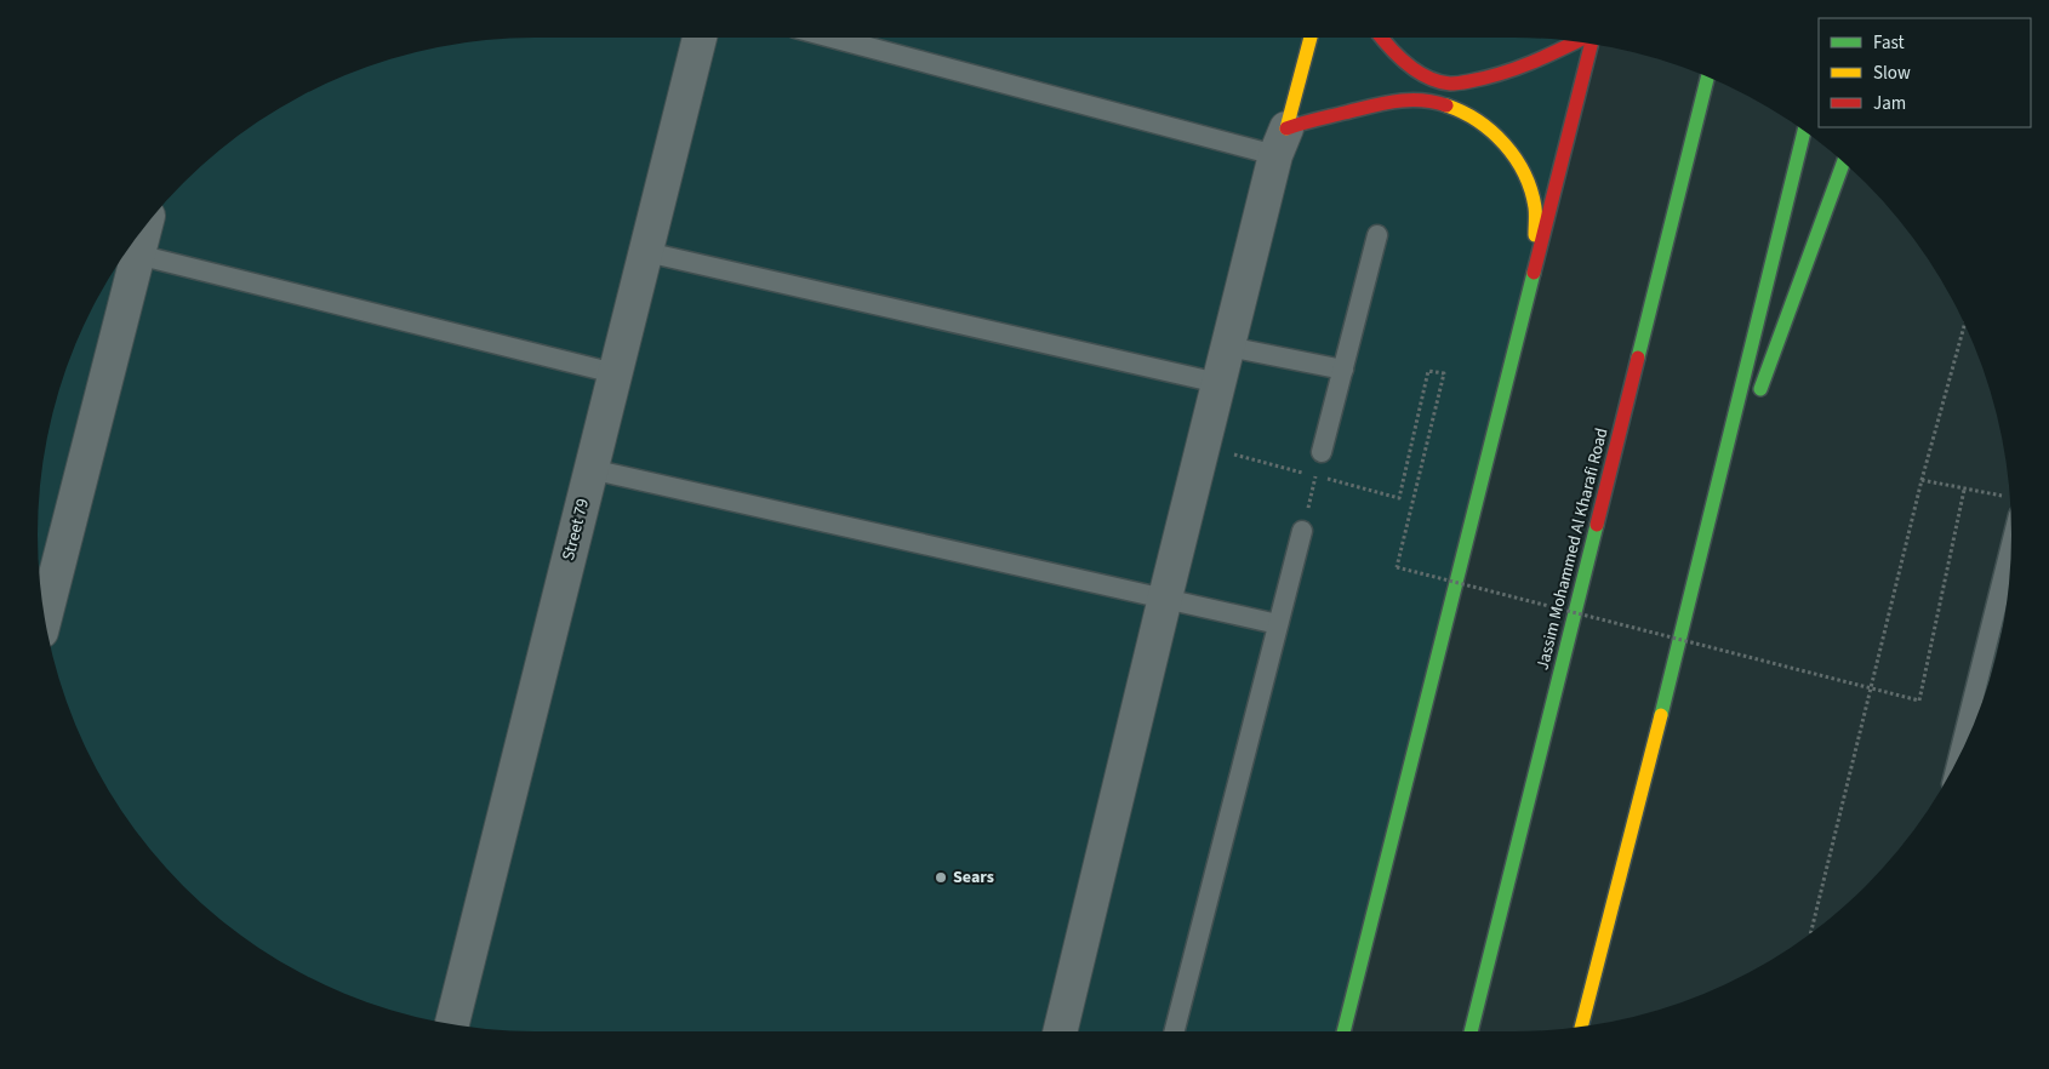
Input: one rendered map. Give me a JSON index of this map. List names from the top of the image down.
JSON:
{
  "streets": {
    "main road": ["Jassim Mohammed Al Kharafi Road"],
    "street": ["Street 79"]
  },
  "places": ["Sears"],
  "legend": ["Fast", "Slow", "Jam"]
}
